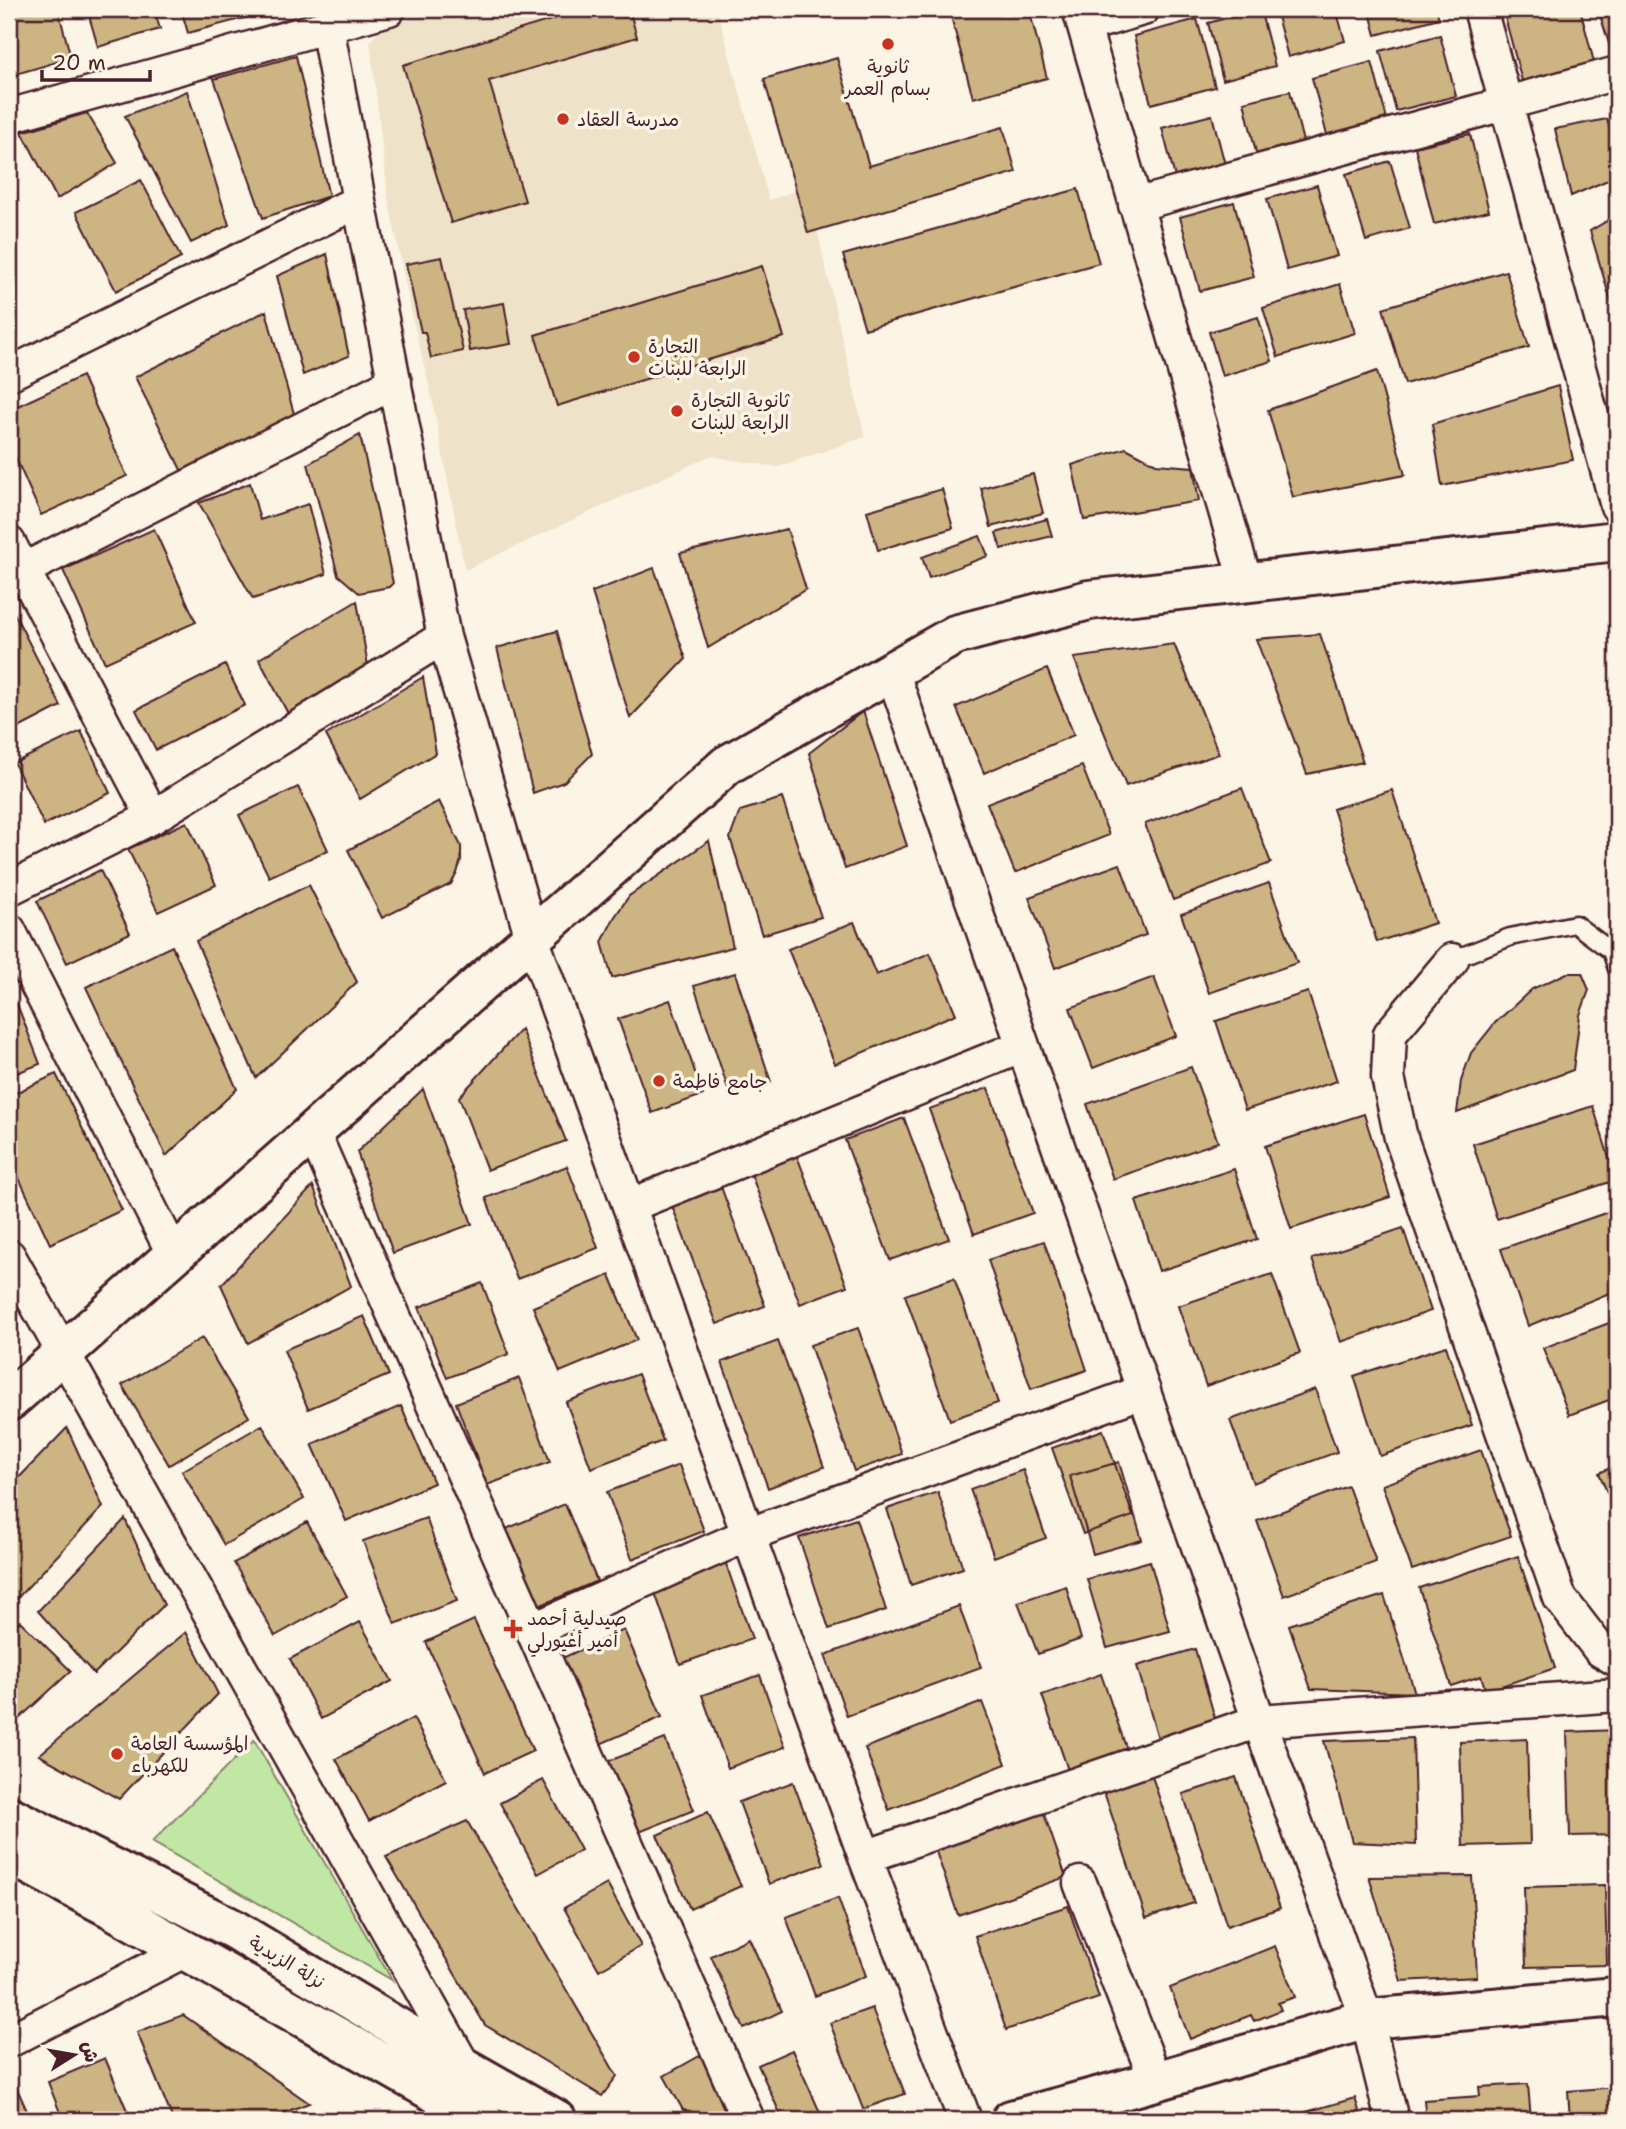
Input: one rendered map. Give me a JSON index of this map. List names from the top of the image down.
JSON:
{
  "streets": {
    "street": ["نزلة الزبدية"]
  },
  "places": {
    "other": [
      "ثانوية بسام العمر",
      "مدرسة العقاد",
      "التجارة الرابعة للبنات",
      "ثانوية التجارة الرابعة للبنات",
      "جامع فاطمة",
      "المؤسسة العامة للكهرباء"
    ],
    "health": ["صيدلية أحمد أمير أغيورلي"]
  },
  "scale_bar": "20 m",
  "north": "right"
}
